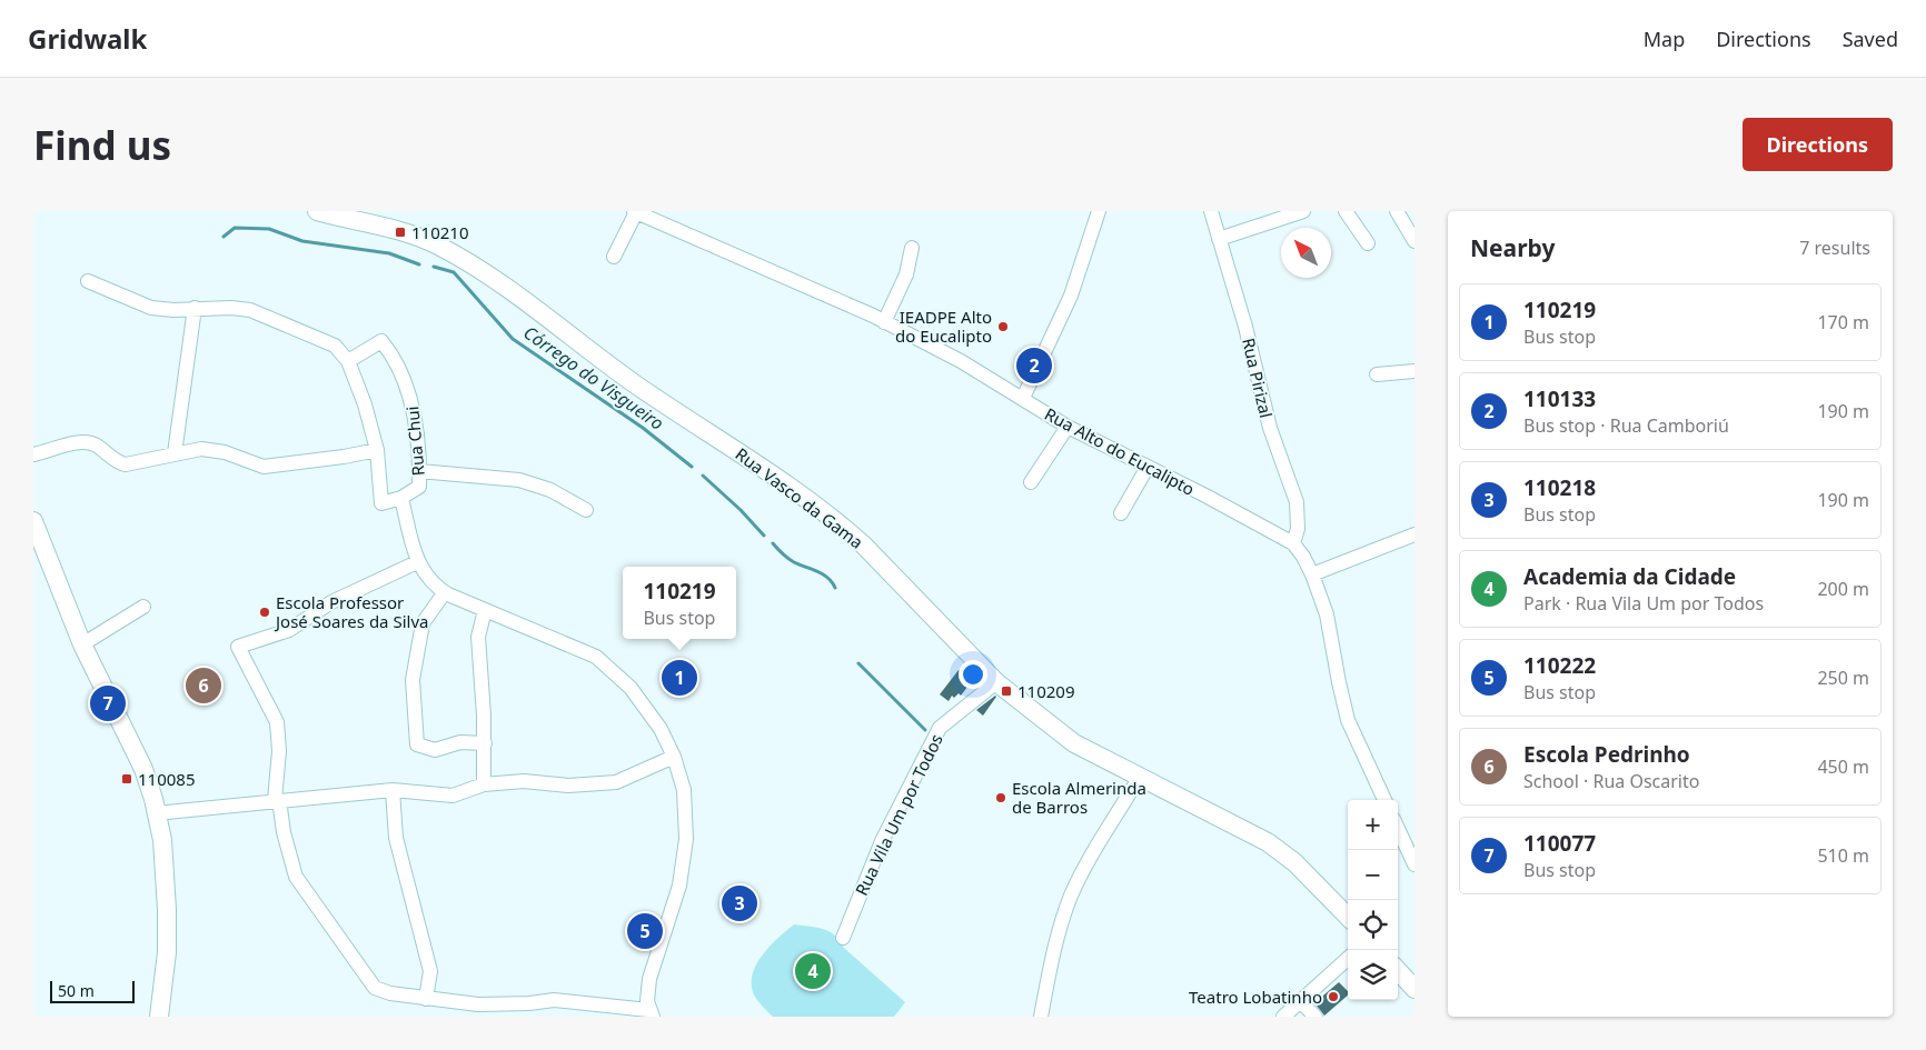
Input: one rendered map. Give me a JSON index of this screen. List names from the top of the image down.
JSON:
{
  "streets": {
    "main road": ["Rua Vasco da Gama"],
    "street": [
      "Rua Pirizal",
      "Rua Chui",
      "Rua Alto do Eucalipto",
      "Rua Vila Um por Todos"
    ]
  },
  "crossings": [
    ["Rua Pirizal", "Rua Alto do Eucalipto"],
    ["Rua Vasco da Gama", "Rua Vila Um por Todos"]
  ],
  "water": ["Córrego do Visgueiro"],
  "places": {
    "transit": ["110210", "110209", "110085"],
    "other": [
      "IEADPE Alto do Eucalipto",
      "Escola Professor José Soares da Silva",
      "Escola Almerinda de Barros",
      "Teatro Lobatinho"
    ]
  },
  "scale_bar": "50 m",
  "north": "top left",
  "page": {
    "header": "Gridwalk",
    "nav": ["Map", "Directions", "Saved"],
    "buttons": "Directions",
    "title": "Find us",
    "heading": ["Nearby", "7 results"],
    "list": [
      {
        "mark": "1",
        "name": "110219",
        "note": "Bus stop",
        "value": "170 m"
      },
      {
        "mark": "2",
        "name": "110133",
        "note": "Bus stop · Rua Camboriú",
        "value": "190 m"
      },
      {
        "mark": "3",
        "name": "110218",
        "note": "Bus stop",
        "value": "190 m"
      },
      {
        "mark": "4",
        "name": "Academia da Cidade",
        "note": "Park · Rua Vila Um por Todos",
        "value": "200 m"
      },
      {
        "mark": "5",
        "name": "110222",
        "note": "Bus stop",
        "value": "250 m"
      },
      {
        "mark": "6",
        "name": "Escola Pedrinho",
        "note": "School · Rua Oscarito",
        "value": "450 m"
      },
      {
        "mark": "7",
        "name": "110077",
        "note": "Bus stop",
        "value": "510 m"
      }
    ],
    "pins": [
      "2",
      "1",
      "6",
      "7",
      "3",
      "5",
      "4"
    ],
    "popup": ["110219", "Bus stop"],
    "map_buttons": ["+", "−"],
    "scale": "50 m"
  }
}
